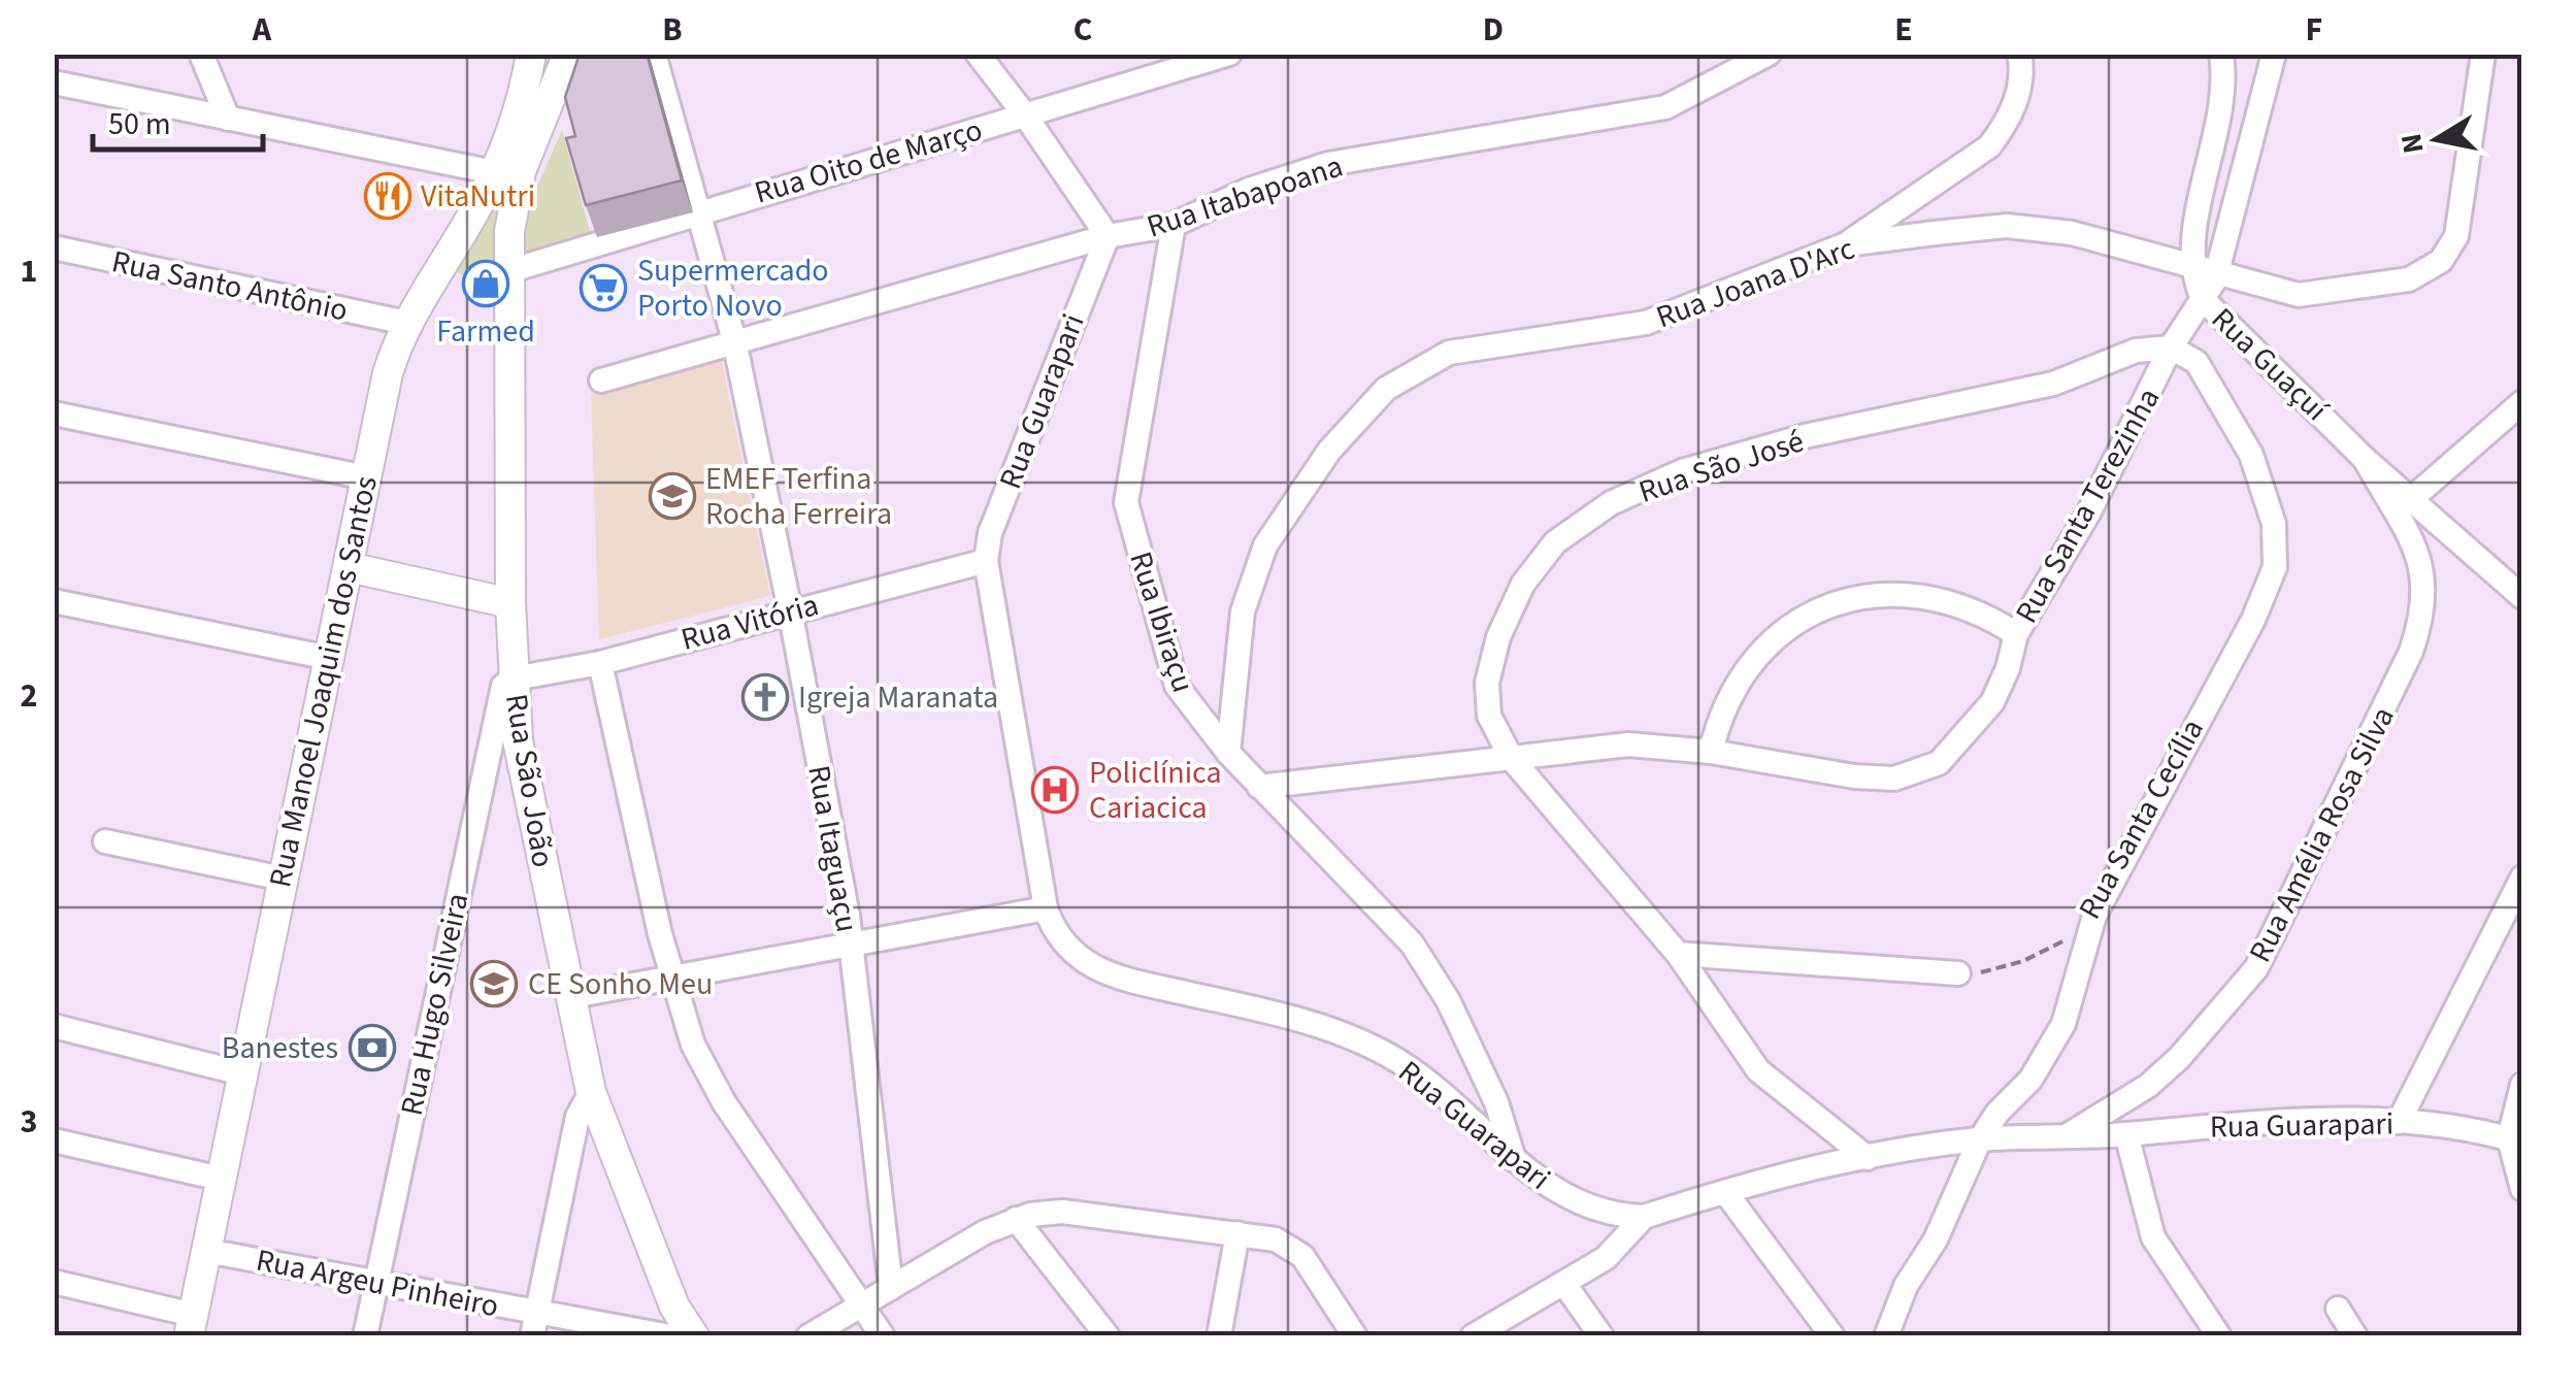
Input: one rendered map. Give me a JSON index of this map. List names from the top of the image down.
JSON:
{
  "streets": {
    "main road": ["Rua Manoel Joaquim dos Santos", "Rua São João"],
    "street": [
      "Rua Oito de Março",
      "Rua Itabapoana",
      "Rua Joana D'Arc",
      "Rua Santo Antônio",
      "Rua Guaçuí",
      "Rua Guarapari",
      "Rua São José",
      "Rua Santa Terezinha",
      "Rua Vitória",
      "Rua Ibiraçu",
      "Rua Santa Cecília",
      "Rua Amélia Rosa Silva",
      "Rua Itaguaçu",
      "Rua Hugo Silveira",
      "Rua Argeu Pinheiro"
    ]
  },
  "crossings": [
    ["Rua Oito de Março", "Rua São João"],
    ["Rua Oito de Março", "Rua Itaguaçu"],
    ["Rua Itabapoana", "Rua Guarapari"],
    ["Rua Itabapoana", "Rua Ibiraçu"],
    ["Rua Itabapoana", "Rua Itaguaçu"],
    ["Rua Joana D'Arc", "Rua Guaçuí"],
    ["Rua Joana D'Arc", "Rua Santa Terezinha"],
    ["Rua Joana D'Arc", "Rua Ibiraçu"],
    ["Rua Santo Antônio", "Rua Manoel Joaquim dos Santos"],
    ["Rua Guaçuí", "Rua Santa Terezinha"],
    ["Rua Guaçuí", "Rua Amélia Rosa Silva"],
    ["Rua Guarapari", "Rua São José"],
    ["Rua Guarapari", "Rua Vitória"],
    ["Rua Guarapari", "Rua Ibiraçu"],
    ["Rua Guarapari", "Rua Amélia Rosa Silva"],
    ["Rua São José", "Rua Santa Terezinha"],
    ["Rua São José", "Rua Santa Cecília"],
    ["Rua Santa Terezinha", "Rua Ibiraçu"],
    ["Rua Santa Terezinha", "Rua Santa Cecília"],
    ["Rua Vitória", "Rua São João"],
    ["Rua Vitória", "Rua Itaguaçu"],
    ["Rua Vitória", "Rua Hugo Silveira"],
    ["Rua Manoel Joaquim dos Santos", "Rua Argeu Pinheiro"],
    ["Rua São João", "Rua Hugo Silveira"],
    ["Rua Hugo Silveira", "Rua Argeu Pinheiro"]
  ],
  "places": {
    "restaurant": ["VitaNutri"],
    "shop": ["Farmed"],
    "supermarket": ["Supermercado Porto Novo"],
    "school or university": ["EMEF Terfina Rocha Ferreira", "CE Sonho Meu"],
    "church": ["Igreja Maranata"],
    "hospital": ["Policlínica Cariacica"],
    "bank": ["Banestes"]
  },
  "scale_bar": "50 m",
  "north": "left",
  "grid": {
    "columns": [
      "A",
      "B",
      "C",
      "D",
      "E",
      "F"
    ],
    "rows": ["1", "2", "3"]
  }
}
